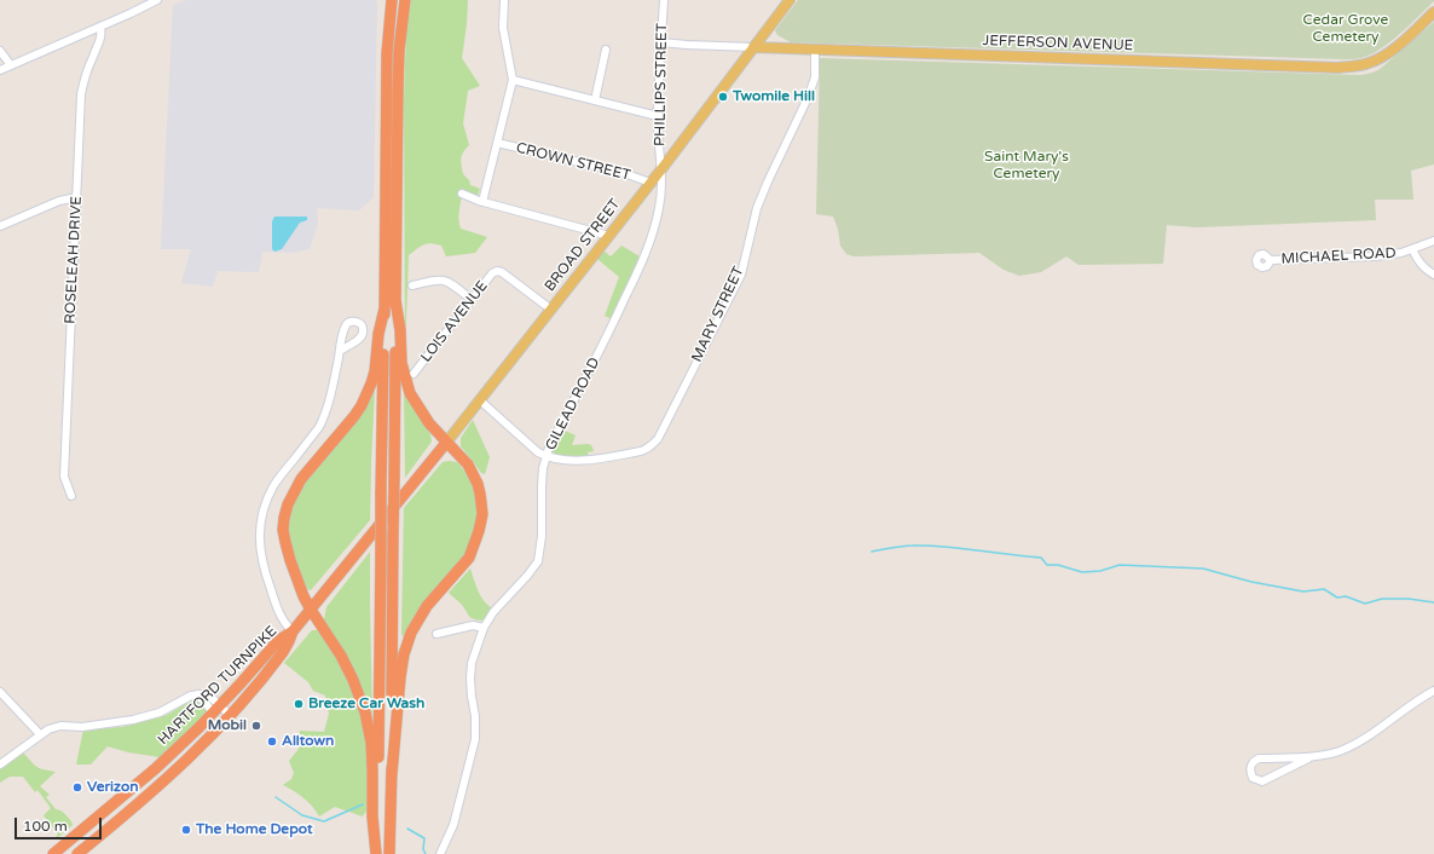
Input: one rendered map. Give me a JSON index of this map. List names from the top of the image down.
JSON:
{
  "streets": {
    "highway": ["BROAD STREET", "HARTFORD TURNPIKE"],
    "main road": ["JEFFERSON AVENUE"],
    "street": [
      "PHILLIPS STREET",
      "CROWN STREET",
      "MICHAEL ROAD",
      "ROSELEAH DRIVE",
      "MARY STREET",
      "LOIS AVENUE",
      "GILEAD ROAD"
    ]
  },
  "crossings": [
    ["JEFFERSON AVENUE", "PHILLIPS STREET"],
    ["JEFFERSON AVENUE", "BROAD STREET"],
    ["JEFFERSON AVENUE", "MARY STREET"],
    ["PHILLIPS STREET", "BROAD STREET"],
    ["PHILLIPS STREET", "GILEAD ROAD"],
    ["CROWN STREET", "BROAD STREET"],
    ["BROAD STREET", "LOIS AVENUE"],
    ["BROAD STREET", "GILEAD ROAD"],
    ["BROAD STREET", "HARTFORD TURNPIKE"],
    ["MARY STREET", "GILEAD ROAD"]
  ],
  "parks": ["Cedar Grove Cemetery", "Saint Mary's Cemetery"],
  "places": [
    "Twomile Hill",
    "Breeze Car Wash",
    "Mobil",
    "Alltown",
    "Verizon",
    "The Home Depot"
  ],
  "scale_bar": "100 m"
}
